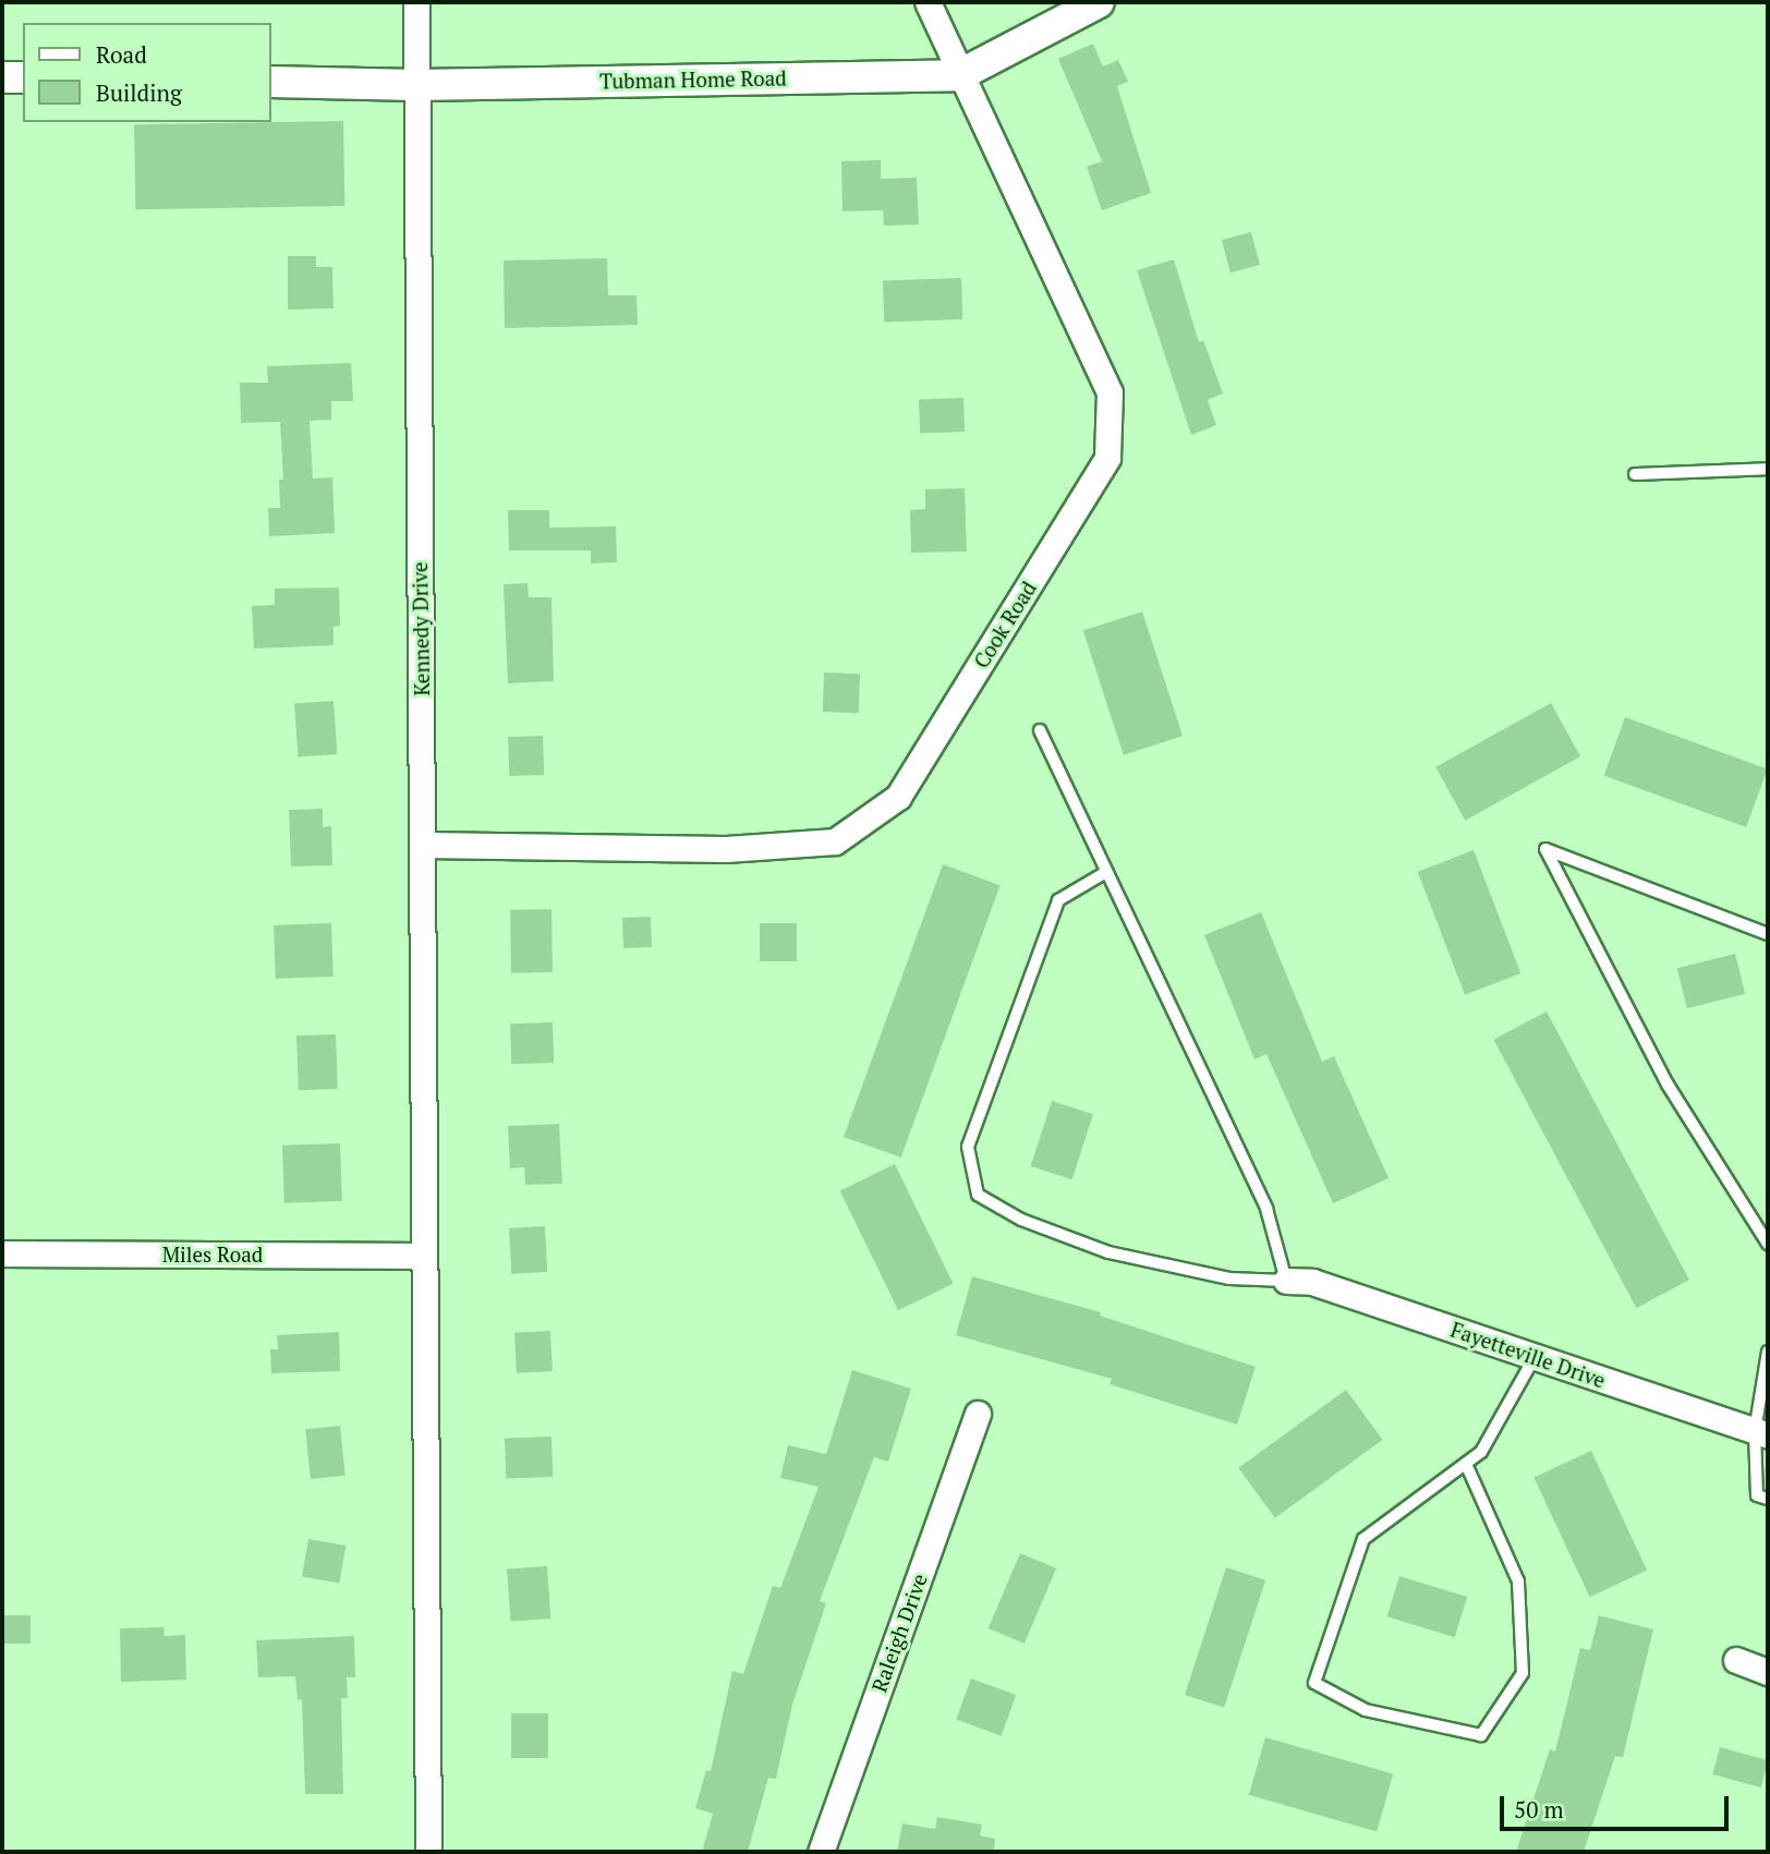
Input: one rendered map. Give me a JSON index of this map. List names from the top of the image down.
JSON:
{
  "streets": {
    "street": [
      "Tubman Home Road",
      "Cook Road",
      "Kennedy Drive",
      "Miles Road",
      "Fayetteville Drive",
      "Raleigh Drive"
    ]
  },
  "crossings": [
    ["Tubman Home Road", "Cook Road"],
    ["Tubman Home Road", "Kennedy Drive"],
    ["Cook Road", "Kennedy Drive"],
    ["Kennedy Drive", "Miles Road"]
  ],
  "legend": ["Road", "Building"],
  "scale_bar": "50 m"
}
